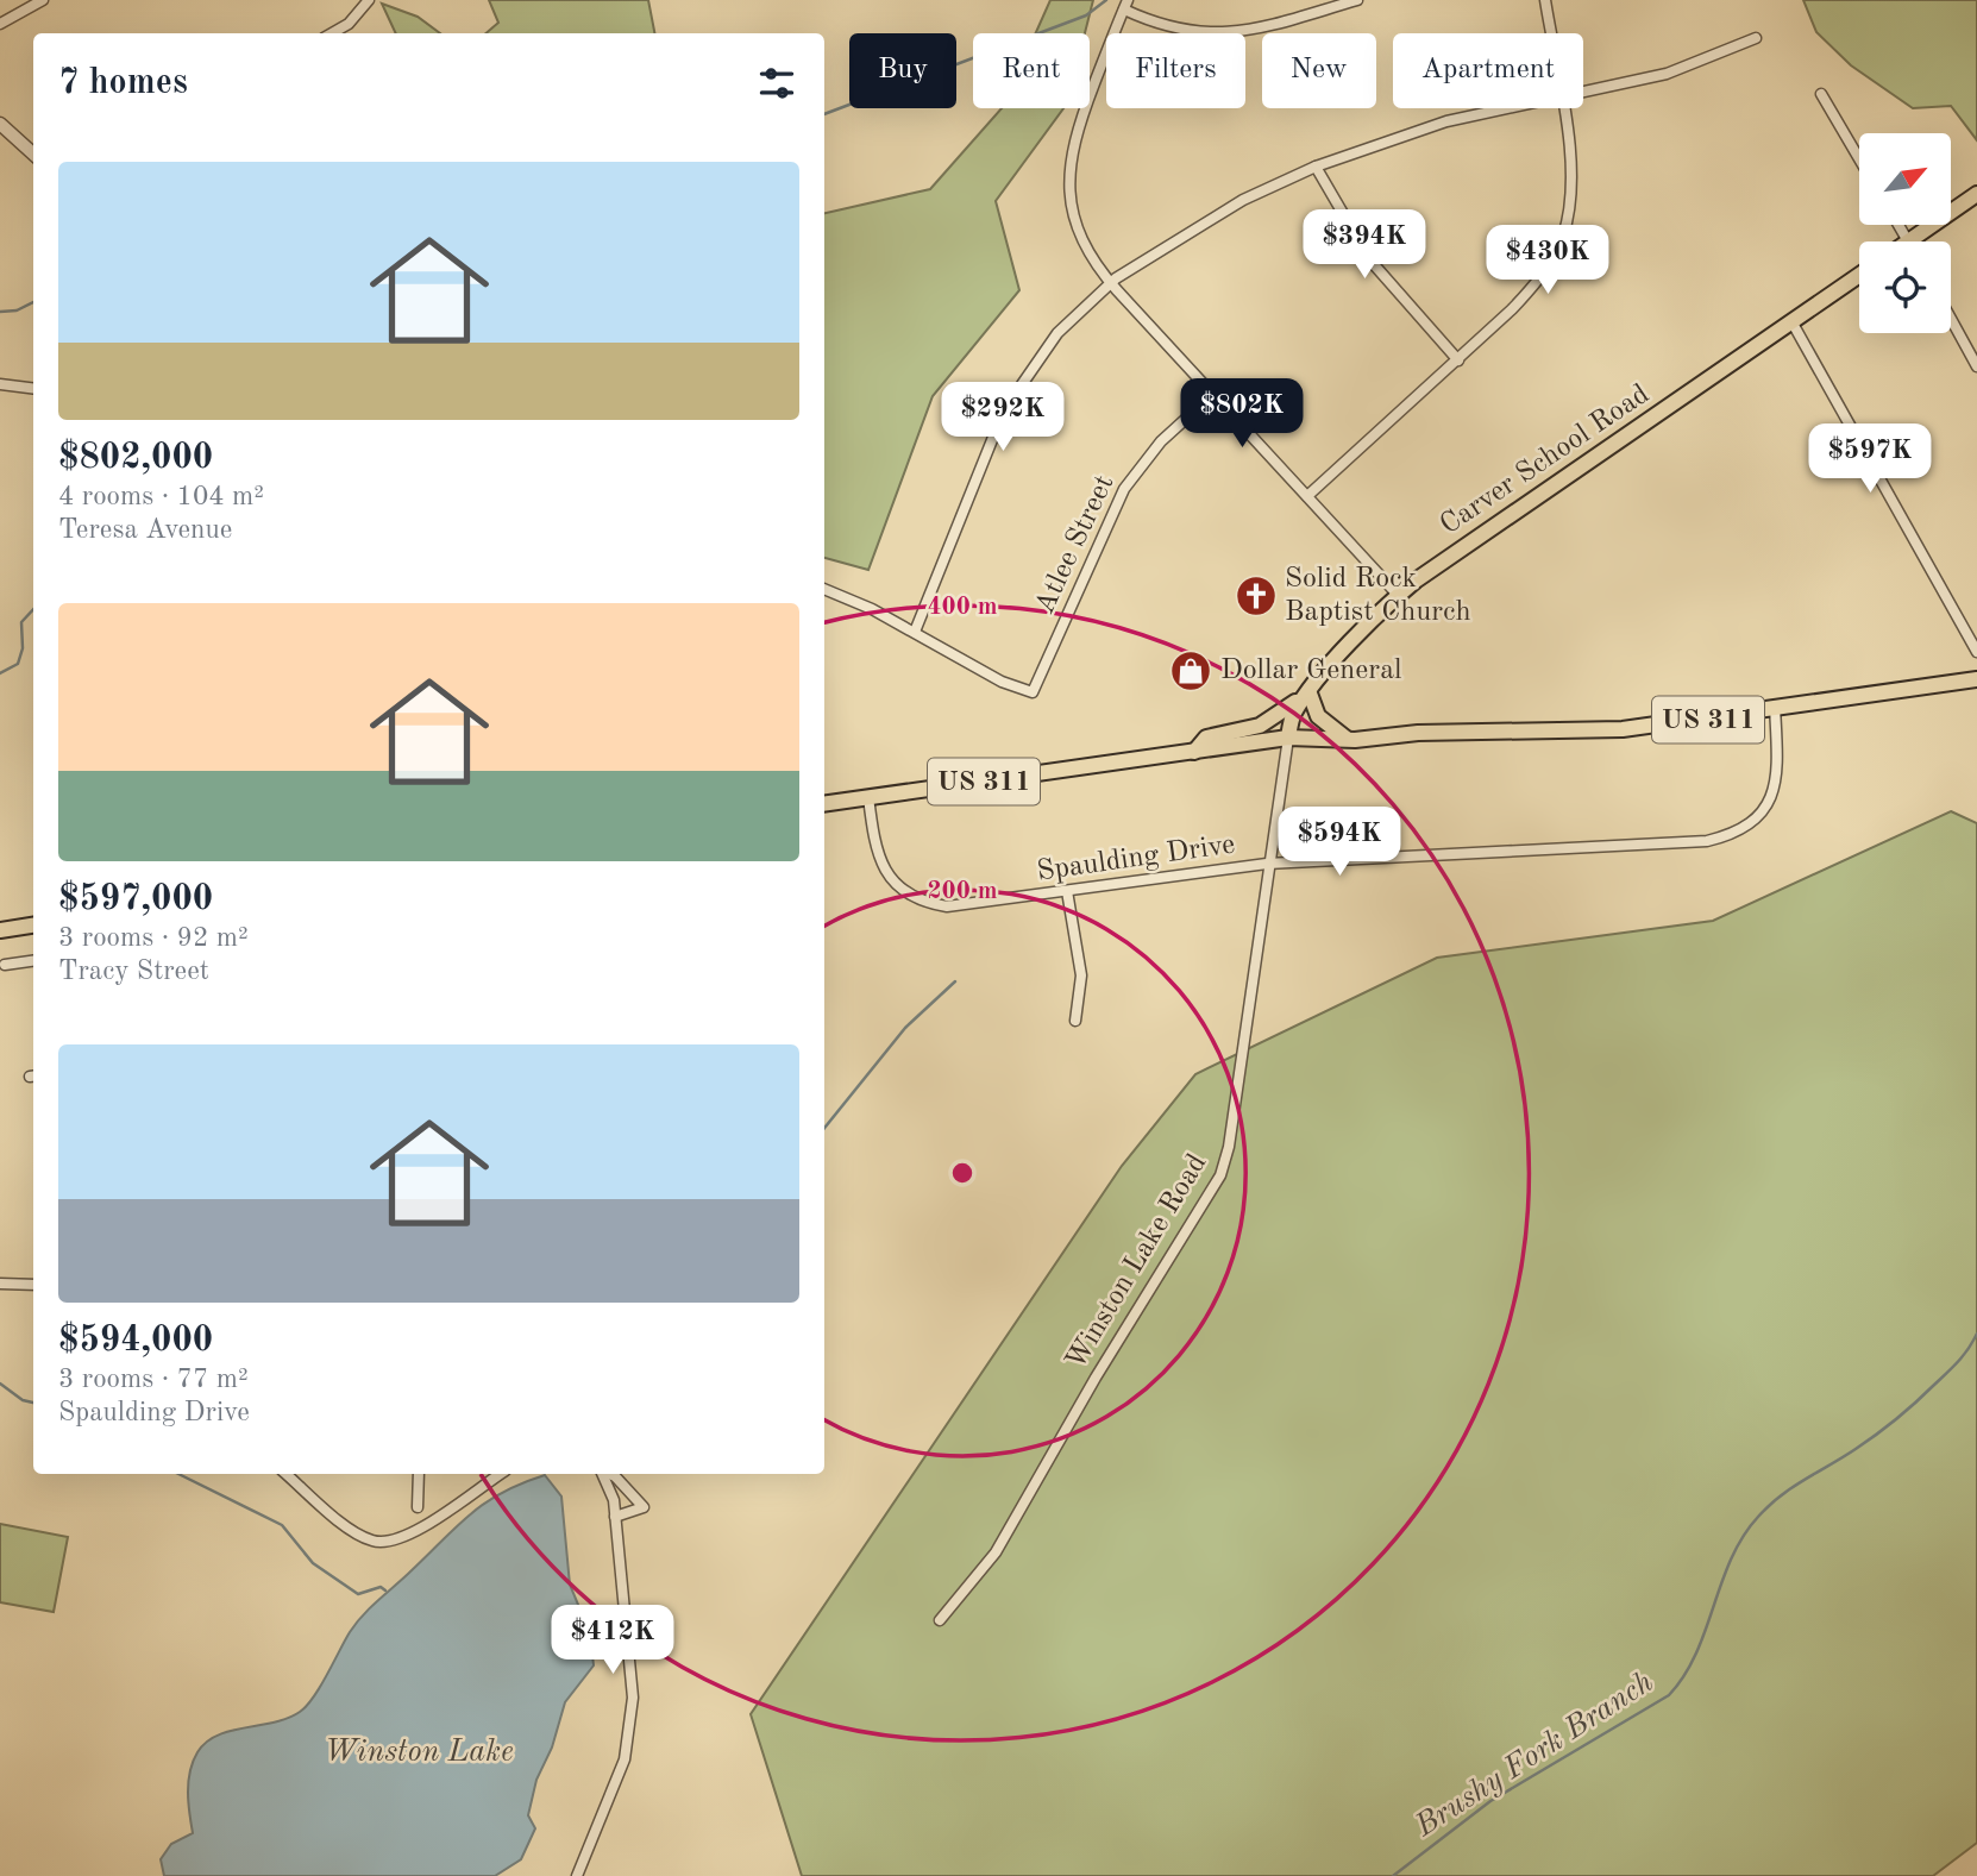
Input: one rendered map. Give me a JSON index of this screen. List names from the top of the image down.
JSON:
{
  "streets": {
    "main road": ["Carver School Road", "US 311"],
    "street": ["Atlee Street", "Spaulding Drive", "Winston Lake Road"]
  },
  "crossings": [
    ["Carver School Road", "US 311"],
    ["Carver School Road", "Winston Lake Road"],
    ["US 311", "Spaulding Drive"],
    ["US 311", "Winston Lake Road"],
    ["Spaulding Drive", "Winston Lake Road"]
  ],
  "water": ["Winston Lake", "Brushy Fork Branch"],
  "places": {
    "church": ["Solid Rock Baptist Church"],
    "shop": ["Dollar General"]
  },
  "north": "top right",
  "page": {
    "chip": [
      "Buy",
      "Rent",
      "Filters",
      "New",
      "Apartment"
    ],
    "heading": "7 homes",
    "list": [
      {
        "name": "$802,000",
        "note": "4 rooms · 104 m² · Teresa Avenue"
      },
      {
        "name": "$597,000",
        "note": "3 rooms · 92 m² · Tracy Street"
      },
      {
        "name": "$594,000",
        "note": "3 rooms · 77 m² · Spaulding Drive"
      }
    ],
    "price": [
      "$394K",
      "$430K",
      "$802K",
      "$292K",
      "$597K",
      "$594K",
      "$412K"
    ]
  },
  "rings": ["400 m", "200 m"]
}
